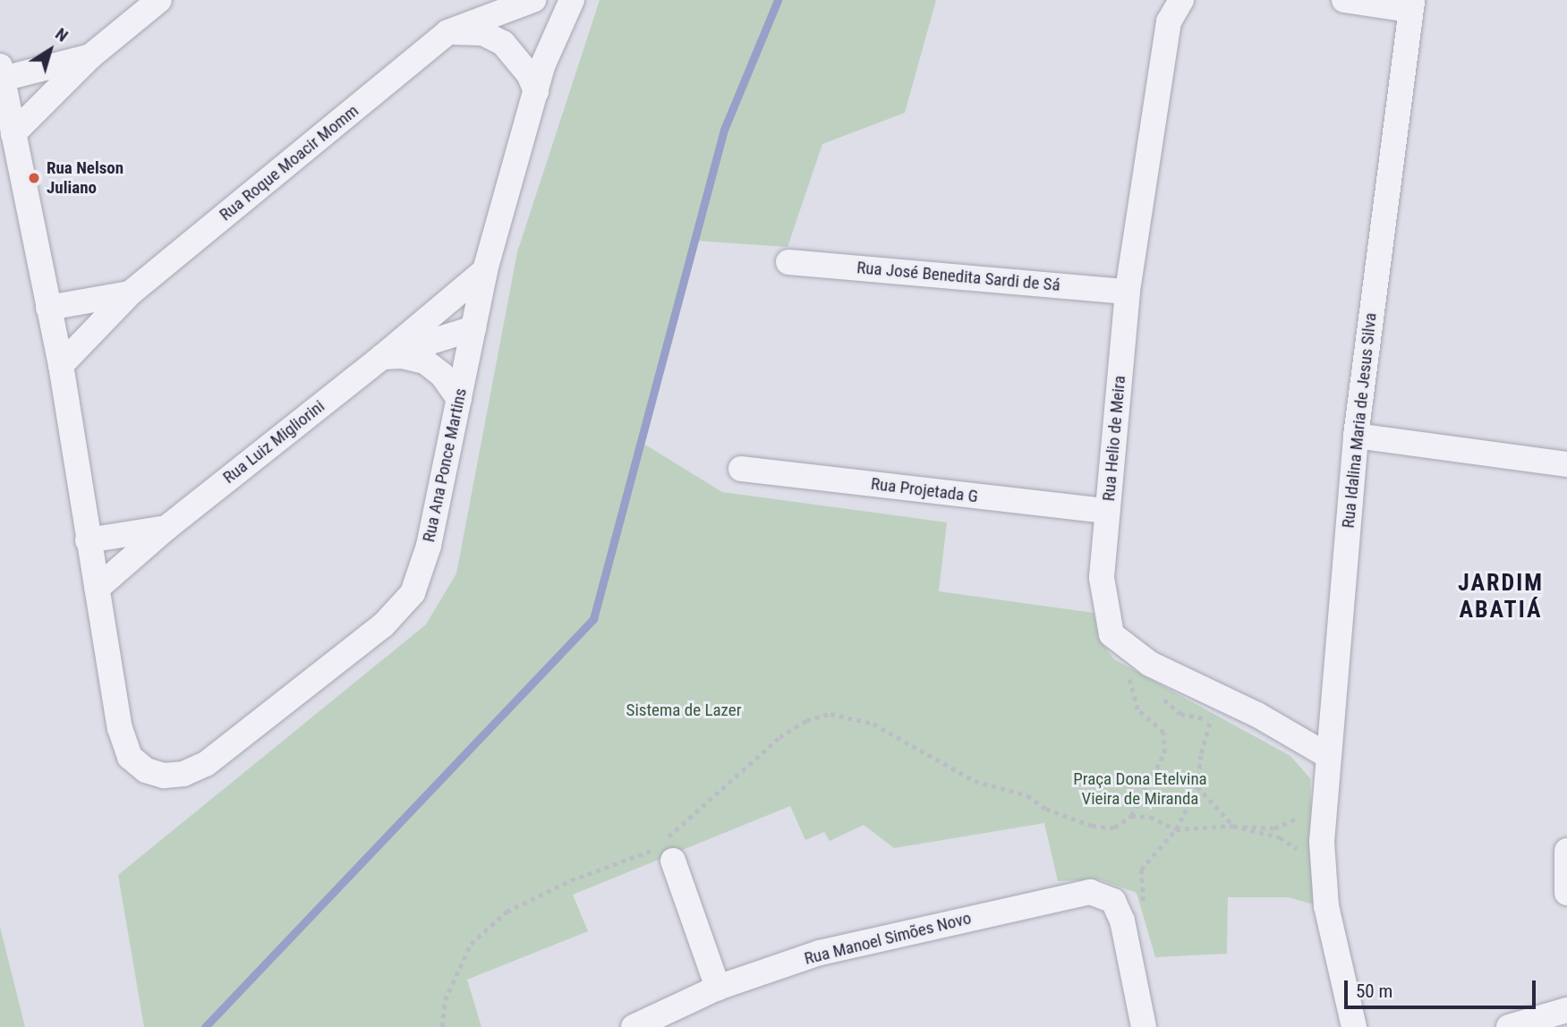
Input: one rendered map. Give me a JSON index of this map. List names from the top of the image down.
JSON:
{
  "streets": {
    "street": [
      "Rua Roque Moacir Momm",
      "Rua José Benedita Sardi de Sá",
      "Rua Idalina Maria de Jesus Silva",
      "Rua Helio de Meira",
      "Rua Luiz Migliorini",
      "Rua Ana Ponce Martins",
      "Rua Projetada G",
      "Rua Manoel Simões Novo"
    ]
  },
  "crossings": [
    ["Rua José Benedita Sardi de Sá", "Rua Helio de Meira"],
    ["Rua Idalina Maria de Jesus Silva", "Rua Helio de Meira"],
    ["Rua Helio de Meira", "Rua Projetada G"],
    ["Rua Luiz Migliorini", "Rua Ana Ponce Martins"]
  ],
  "districts": ["JARDIM ABATIÁ"],
  "parks": ["Sistema de Lazer", "Praça Dona Etelvina Vieira de Miranda"],
  "places": ["Rua Nelson Juliano"],
  "scale_bar": "50 m",
  "north": "top right"
}
